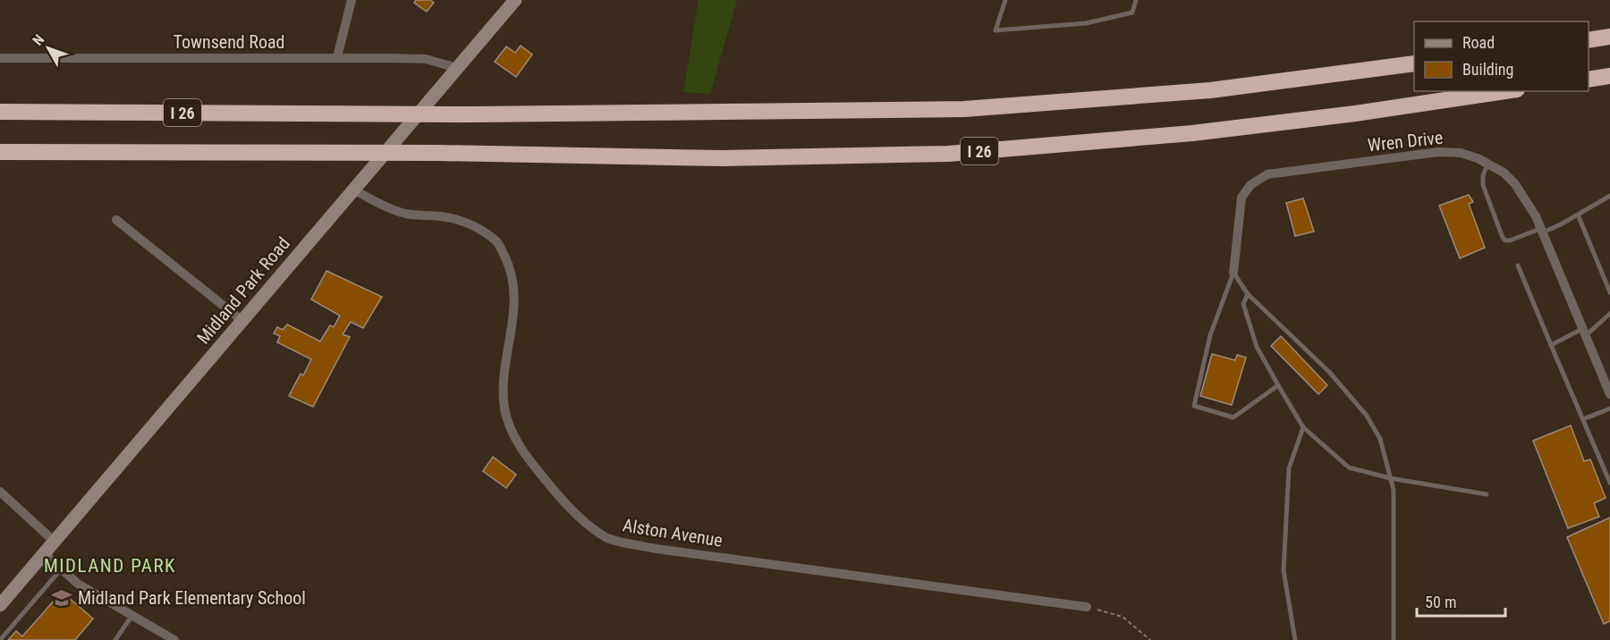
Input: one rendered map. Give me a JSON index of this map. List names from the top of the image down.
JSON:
{
  "streets": {
    "highway": ["I 26"],
    "street": [
      "Townsend Road",
      "Wren Drive",
      "Midland Park Road",
      "Alston Avenue"
    ]
  },
  "crossings": [
    ["Townsend Road", "Midland Park Road"],
    ["Midland Park Road", "Alston Avenue"]
  ],
  "districts": ["MIDLAND PARK"],
  "places": {
    "school or university": ["Midland Park Elementary School"]
  },
  "legend": ["Road", "Building"],
  "scale_bar": "50 m",
  "north": "top left"
}
